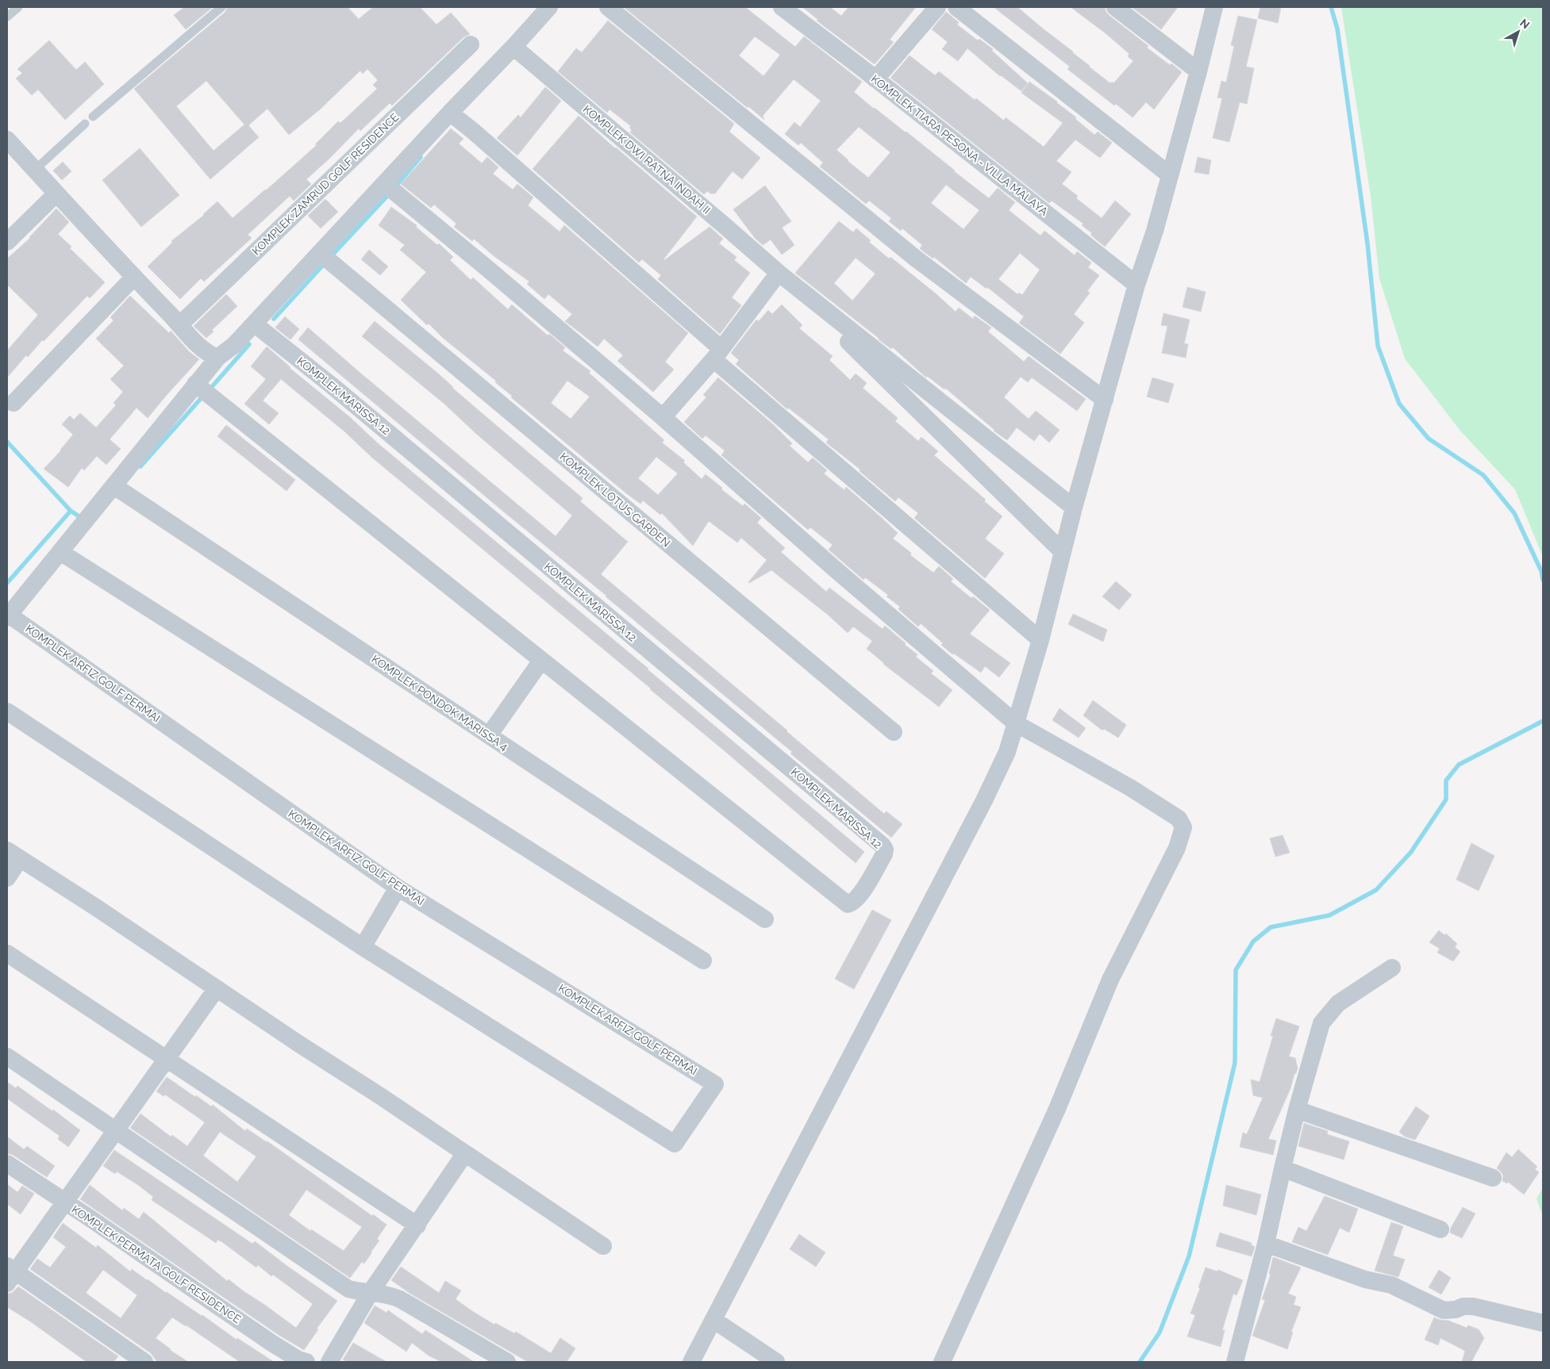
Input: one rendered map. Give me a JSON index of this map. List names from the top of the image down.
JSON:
{
  "streets": {
    "street": [
      "KOMPLEK TIARA PESONA - VILLA MALAYA",
      "KOMPLEK DWI RATNA INDAH II",
      "KOMPLEK ZAMRUD GOLF RESIDENCE",
      "KOMPLEK MARISSA 12",
      "KOMPLEK LOTUS GARDEN",
      "KOMPLEK ARFIZ GOLF PERMAI",
      "KOMPLEK PONDOK MARISSA 4",
      "KOMPLEK PERMATA GOLF RESIDENCE"
    ]
  },
  "north": "top right"
}
